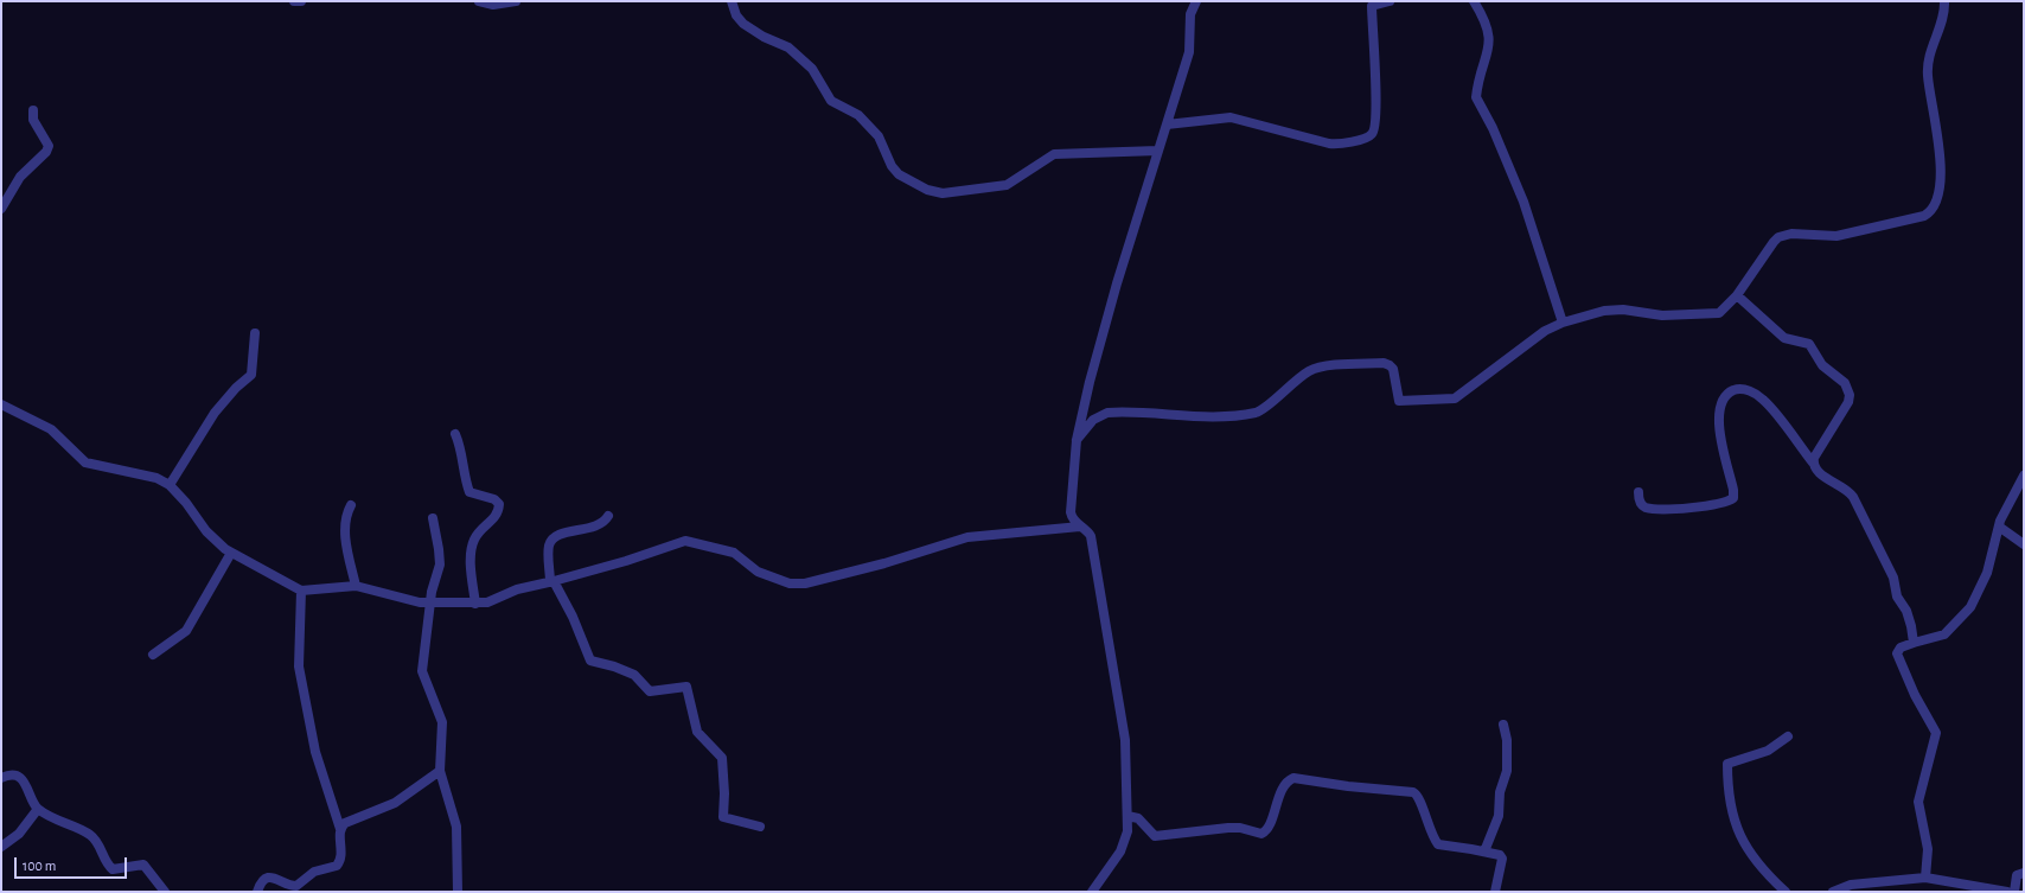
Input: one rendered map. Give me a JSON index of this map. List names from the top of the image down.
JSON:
{
  "scale_bar": "100 m"
}
